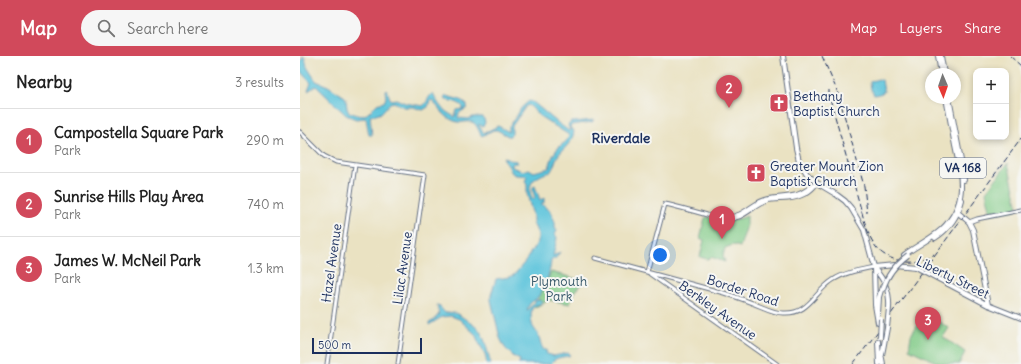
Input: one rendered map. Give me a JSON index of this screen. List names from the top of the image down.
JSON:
{
  "streets": {
    "main road": ["VA 168", "Liberty Street"],
    "street": [
      "Hazel Avenue",
      "Lilac Avenue",
      "Border Road",
      "Berkley Avenue"
    ]
  },
  "crossings": [
    ["Hazel Avenue", "Lilac Avenue"],
    ["Liberty Street", "Border Road"],
    ["Border Road", "Berkley Avenue"]
  ],
  "districts": ["Riverdale"],
  "parks": ["Plymouth Park"],
  "places": {
    "church": ["Bethany Baptist Church", "Greater Mount Zion Baptist Church"]
  },
  "scale_bar": "500 m",
  "north": "bottom",
  "page": {
    "header": "Map",
    "search": "Search here",
    "nav": ["Map", "Layers", "Share"],
    "heading": ["Nearby", "3 results"],
    "map_buttons": ["+", "−"],
    "pins": ["2", "1", "3"],
    "list": [
      {
        "mark": "1",
        "name": "Campostella Square Park",
        "note": "Park",
        "value": "290 m"
      },
      {
        "mark": "2",
        "name": "Sunrise Hills Play Area",
        "note": "Park",
        "value": "740 m"
      },
      {
        "mark": "3",
        "name": "James W. McNeil Park",
        "note": "Park",
        "value": "1.3 km"
      }
    ],
    "scale": "500 m"
  }
}
